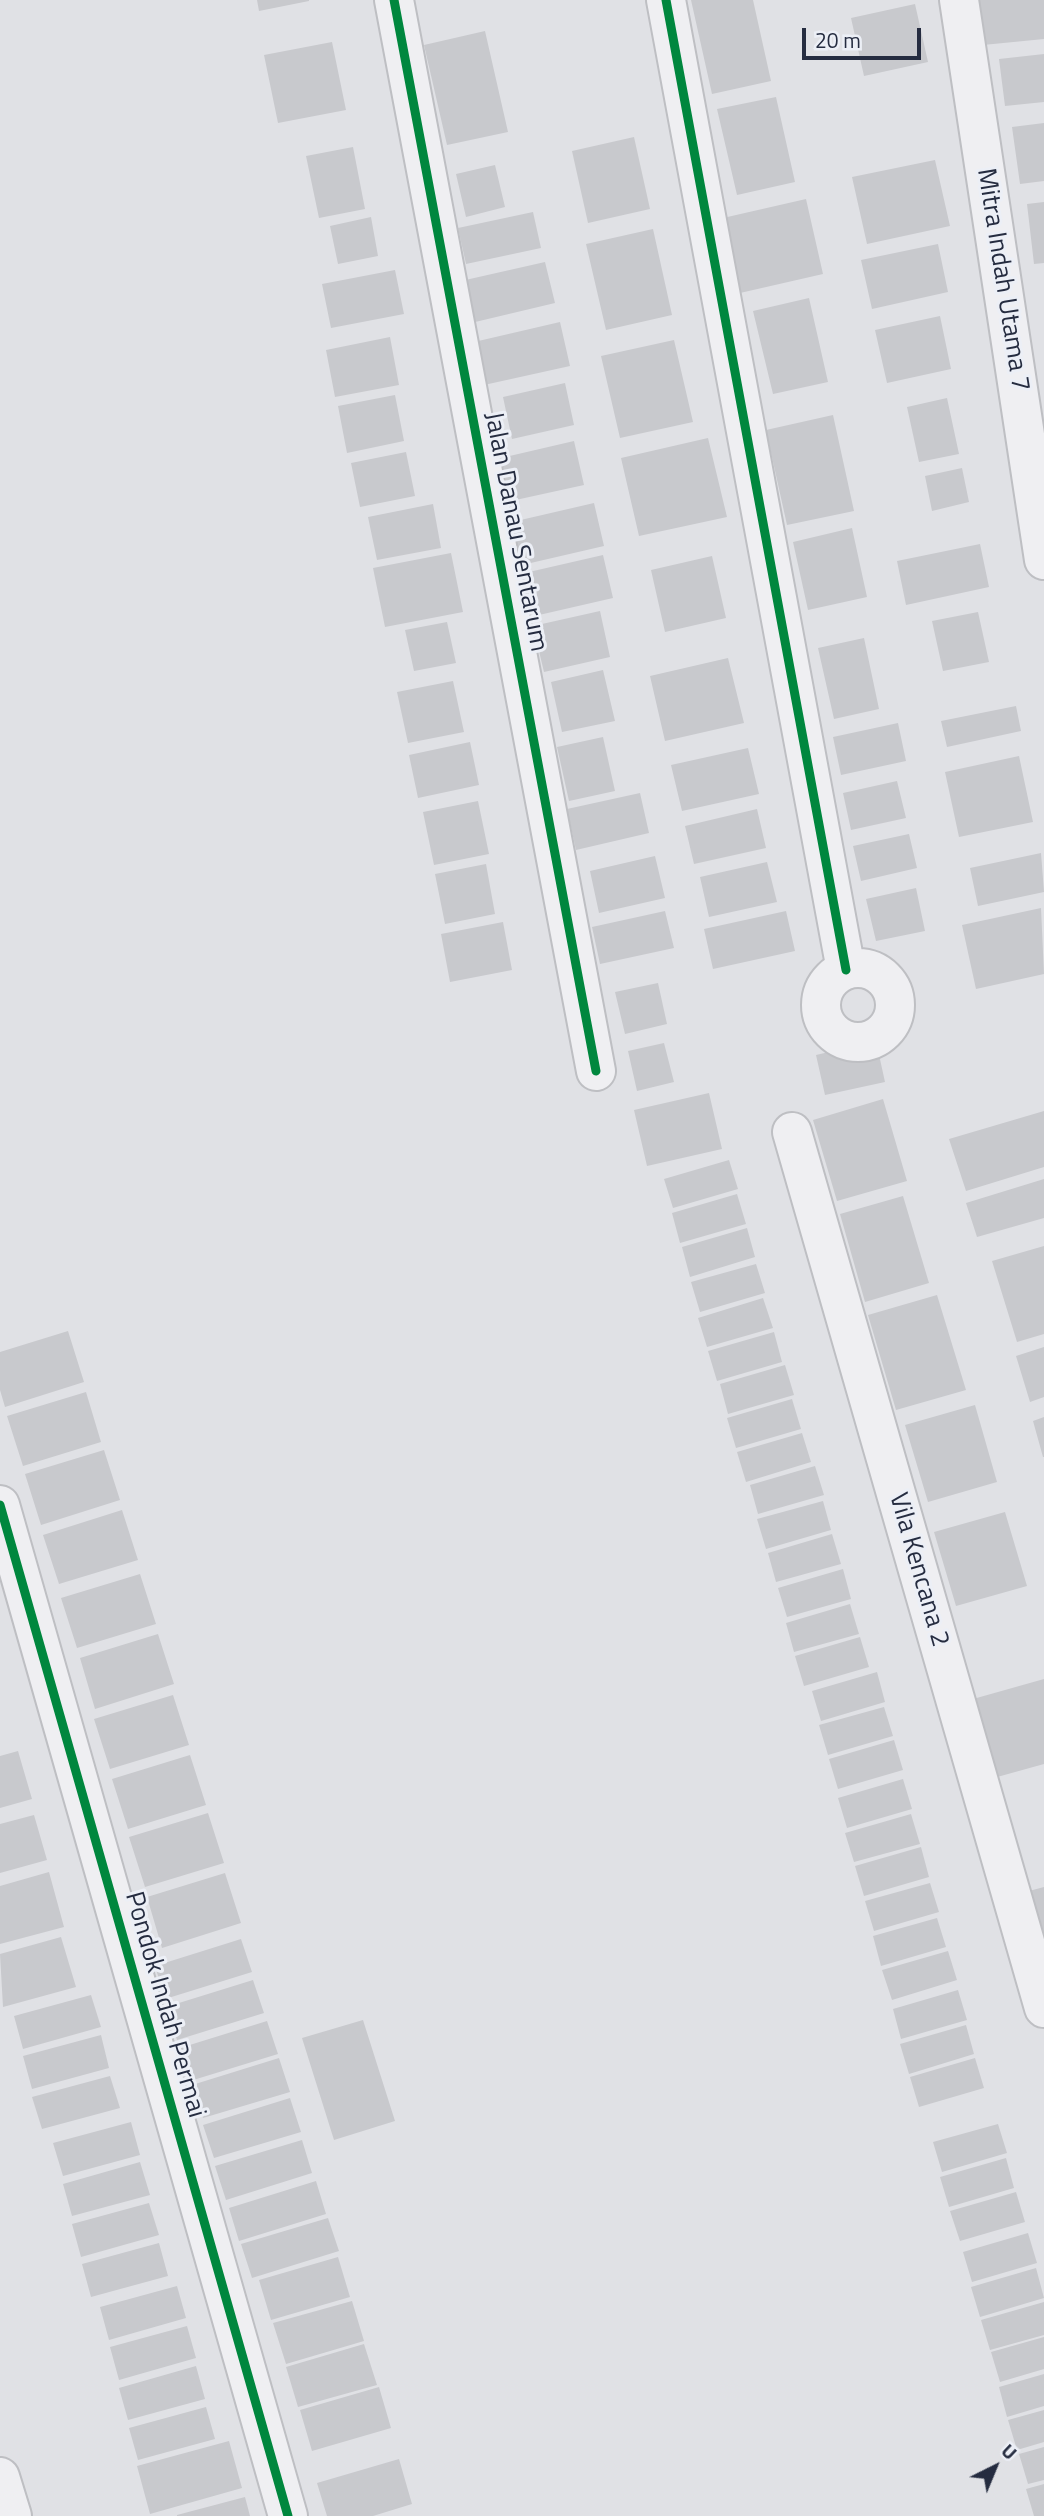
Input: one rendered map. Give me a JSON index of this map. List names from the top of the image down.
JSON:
{
  "streets": {
    "street": [
      "Mitra Indah Utama 7",
      "Jalan Danau Sentarum",
      "Vila Kencana 2",
      "Pondok Indah Permai"
    ]
  },
  "scale_bar": "20 m",
  "north": "top right"
}
